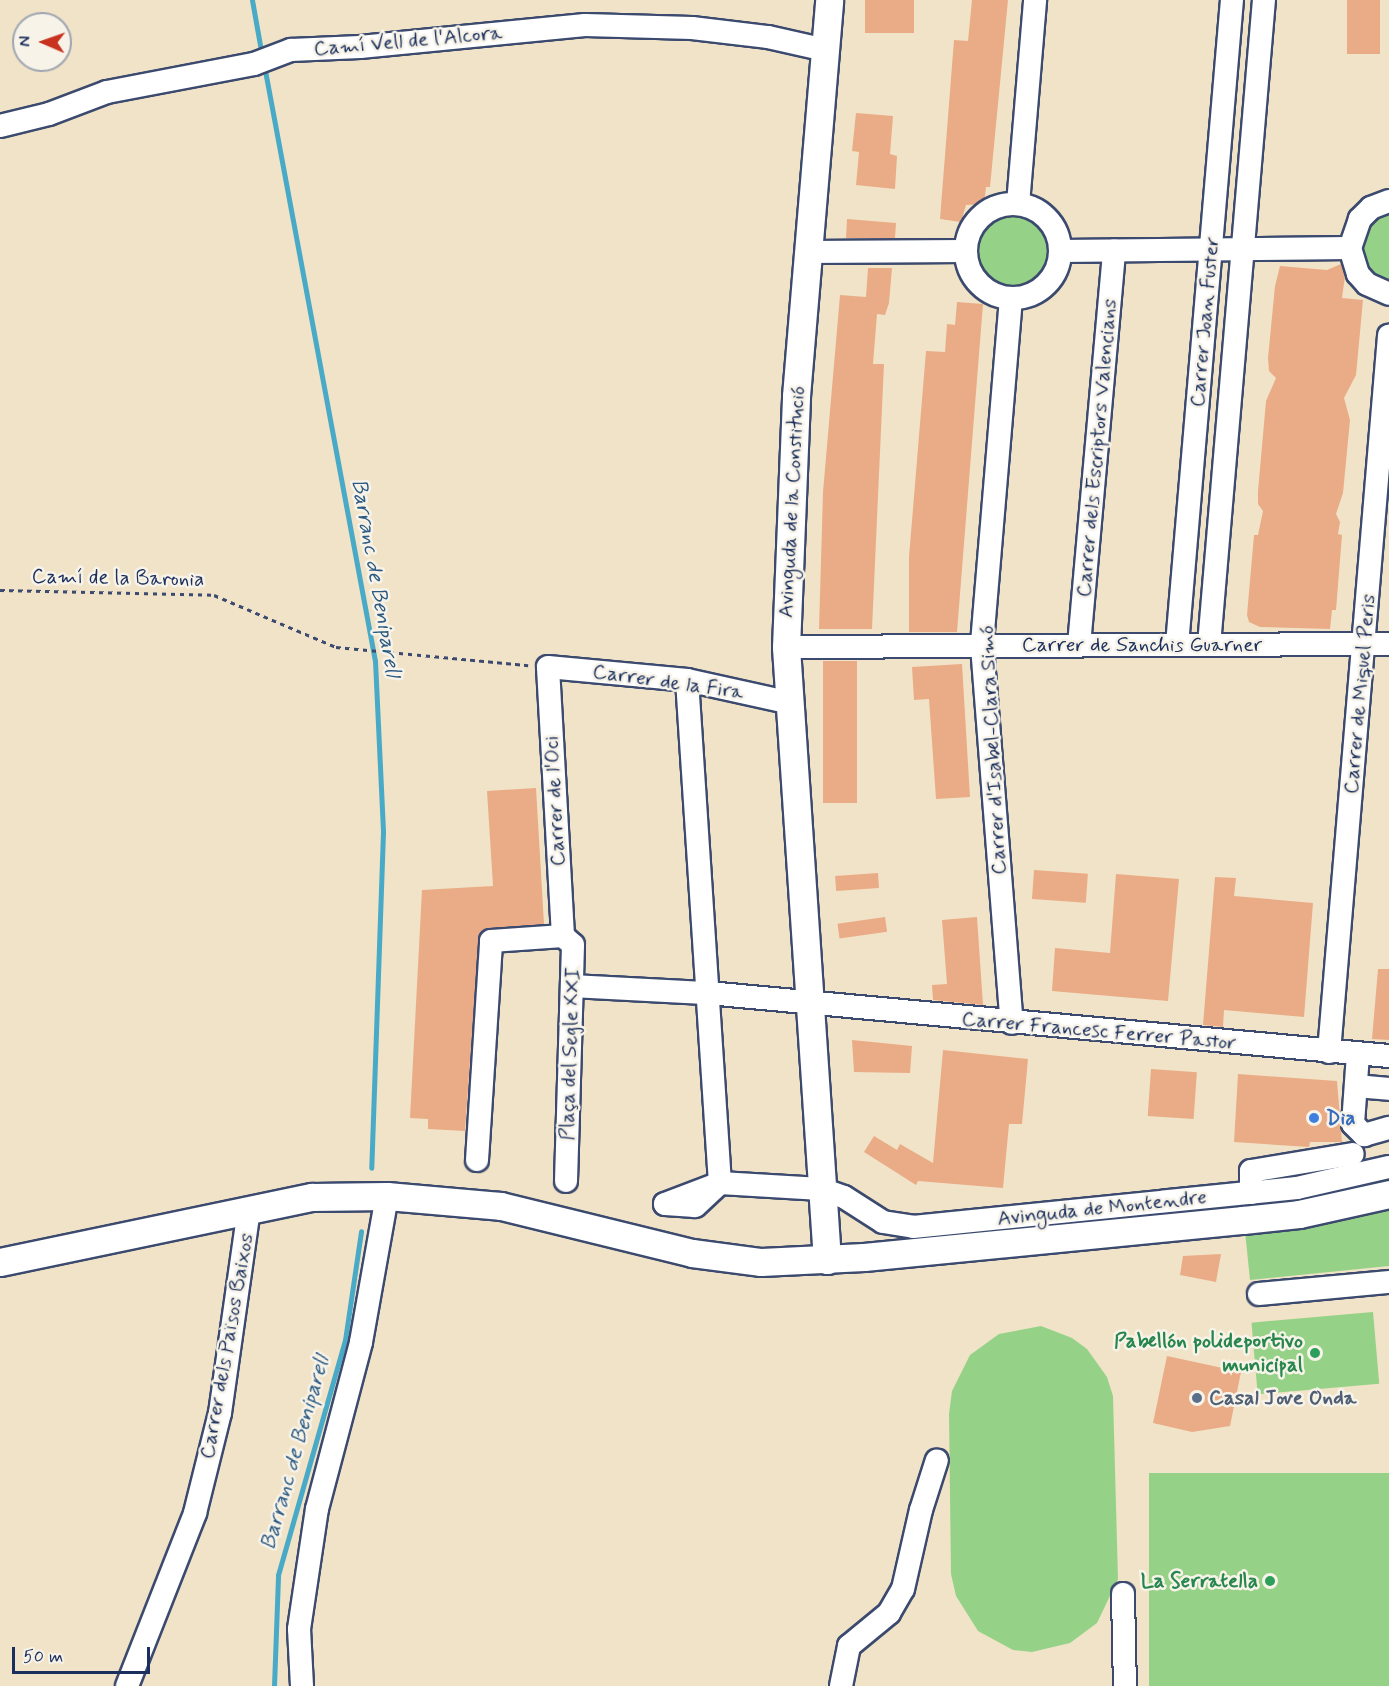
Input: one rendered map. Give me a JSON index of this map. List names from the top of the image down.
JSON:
{
  "streets": {
    "main road": ["Avinguda de la Constitució", "Avinguda de Montendre"],
    "street": [
      "Camí Vell de l'Alcora",
      "Carrer Joan Fuster",
      "Carrer dels Escriptors Valencians",
      "Carrer de Sanchis Guarner",
      "Carrer de la Fira",
      "Carrer de Miquel Peris",
      "Carrer d'Isabel-Clara Simó",
      "Carrer de l'Oci",
      "Carrer Francesc Ferrer Pastor",
      "Plaça del Segle XXI",
      "Carrer dels Països Baixos"
    ],
    "path": ["Camí de la Baronia"]
  },
  "crossings": [
    ["Camí Vell de l'Alcora", "Avinguda de la Constitució"],
    ["Carrer Joan Fuster", "Carrer de Sanchis Guarner"],
    ["Carrer dels Escriptors Valencians", "Carrer de Sanchis Guarner"],
    ["Avinguda de la Constitució", "Carrer de Sanchis Guarner"],
    ["Avinguda de la Constitució", "Carrer de la Fira"],
    ["Avinguda de la Constitució", "Carrer Francesc Ferrer Pastor"],
    ["Avinguda de la Constitució", "Avinguda de Montendre"],
    ["Camí de la Baronia", "Carrer de la Fira"],
    ["Camí de la Baronia", "Carrer de l'Oci"],
    ["Carrer de Sanchis Guarner", "Carrer de Miquel Peris"],
    ["Carrer de Sanchis Guarner", "Carrer d'Isabel-Clara Simó"],
    ["Carrer de la Fira", "Carrer de l'Oci"],
    ["Carrer de Miquel Peris", "Carrer Francesc Ferrer Pastor"],
    ["Carrer d'Isabel-Clara Simó", "Carrer Francesc Ferrer Pastor"],
    ["Carrer de l'Oci", "Plaça del Segle XXI"],
    ["Avinguda de Montendre", "Carrer dels Països Baixos"]
  ],
  "water": ["Barranc de Beniparell"],
  "places": [
    "Dia",
    "Pabellón polideportivo municipal",
    "Casal Jove Onda",
    "La Serratella"
  ],
  "scale_bar": "50 m",
  "north": "left"
}
